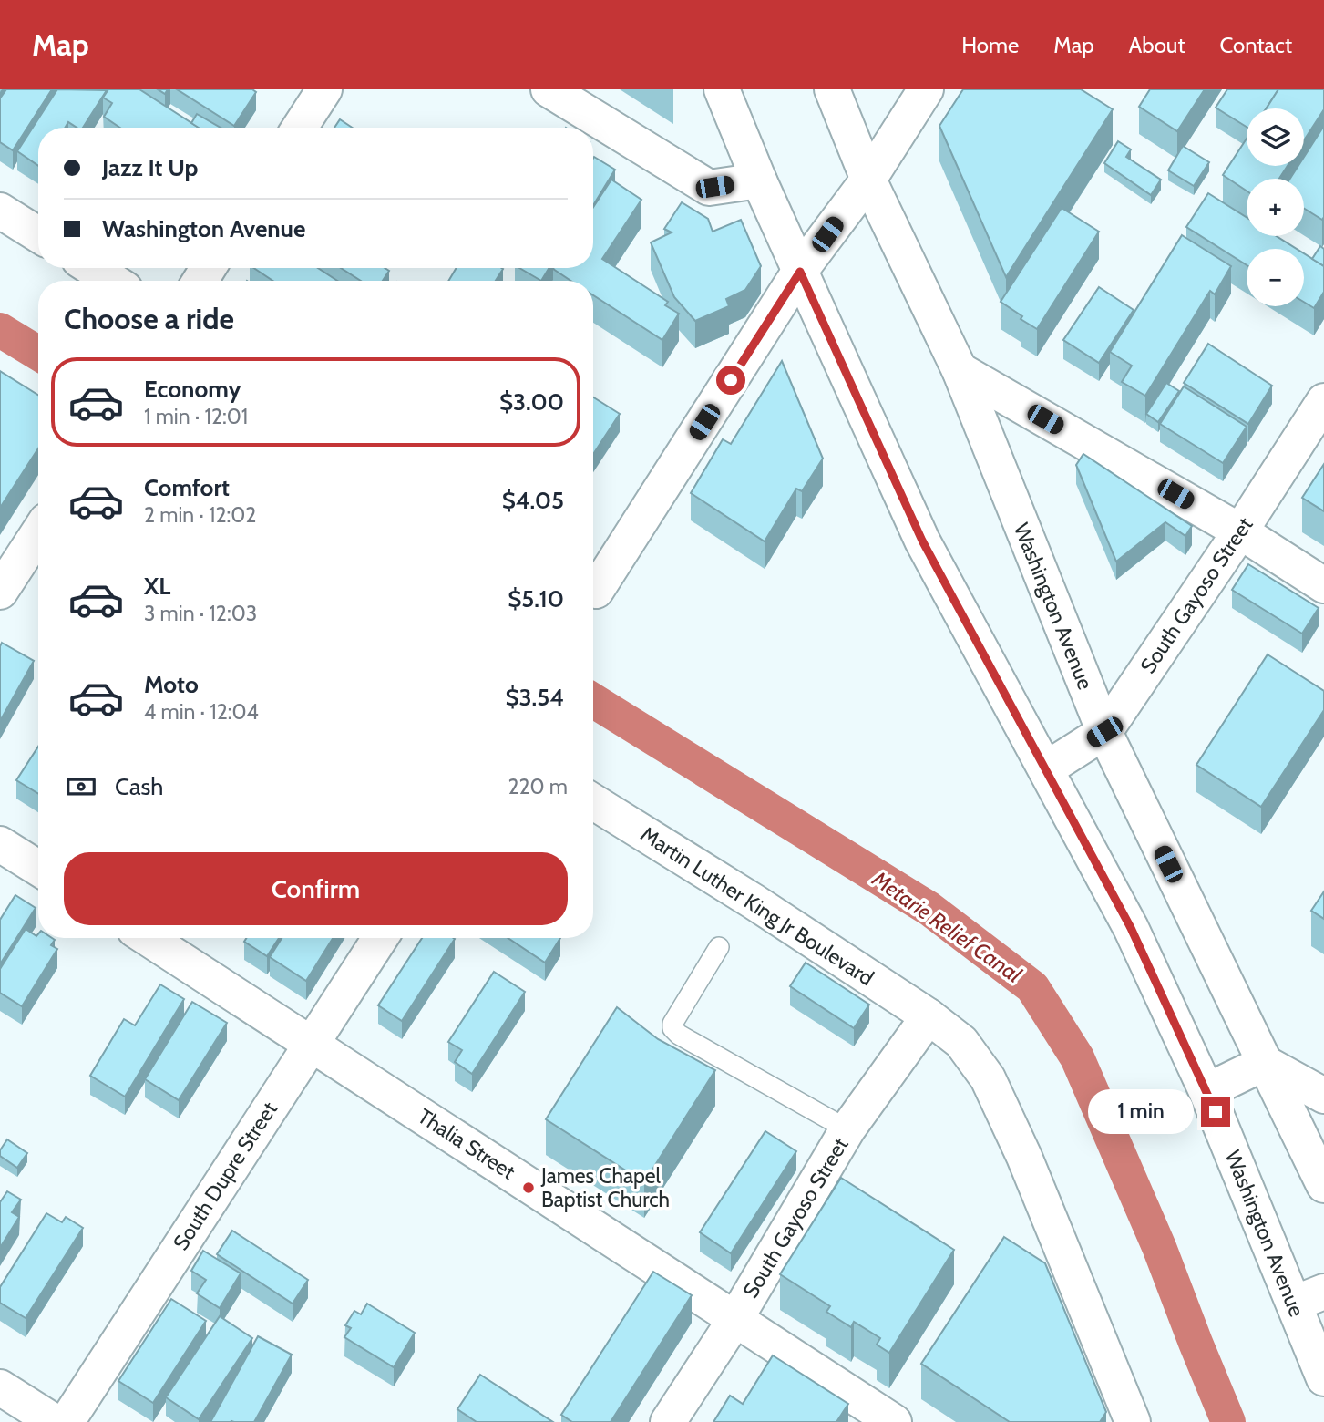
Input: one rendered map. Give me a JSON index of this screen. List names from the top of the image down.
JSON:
{
  "streets": {
    "street": [
      "South Gayoso Street",
      "Washington Avenue",
      "Martin Luther King Jr Boulevard",
      "Thalia Street",
      "South Dupre Street"
    ]
  },
  "crossings": [
    ["South Gayoso Street", "Washington Avenue"],
    ["South Gayoso Street", "Martin Luther King Jr Boulevard"],
    ["South Gayoso Street", "Thalia Street"],
    ["Thalia Street", "South Dupre Street"]
  ],
  "water": ["Metarie Relief Canal"],
  "places": ["James Chapel Baptist Church"],
  "page": {
    "header": "Map",
    "nav": [
      "Home",
      "Map",
      "About",
      "Contact"
    ],
    "map_buttons": ["+", "−"],
    "banner": ["Jazz It Up", "Washington Avenue"],
    "heading": "Choose a ride",
    "list": [
      {
        "name": "Economy",
        "note": "1 min · 12:01",
        "value": "$3.00"
      },
      {
        "name": "Comfort",
        "note": "2 min · 12:02",
        "value": "$4.05"
      },
      {
        "name": "XL",
        "note": "3 min · 12:03",
        "value": "$5.10"
      },
      {
        "name": "Moto",
        "note": "4 min · 12:04",
        "value": "$3.54"
      }
    ],
    "pay": ["Cash", "220 m"],
    "buttons": "Confirm",
    "bubble": "1 min"
  }
}
